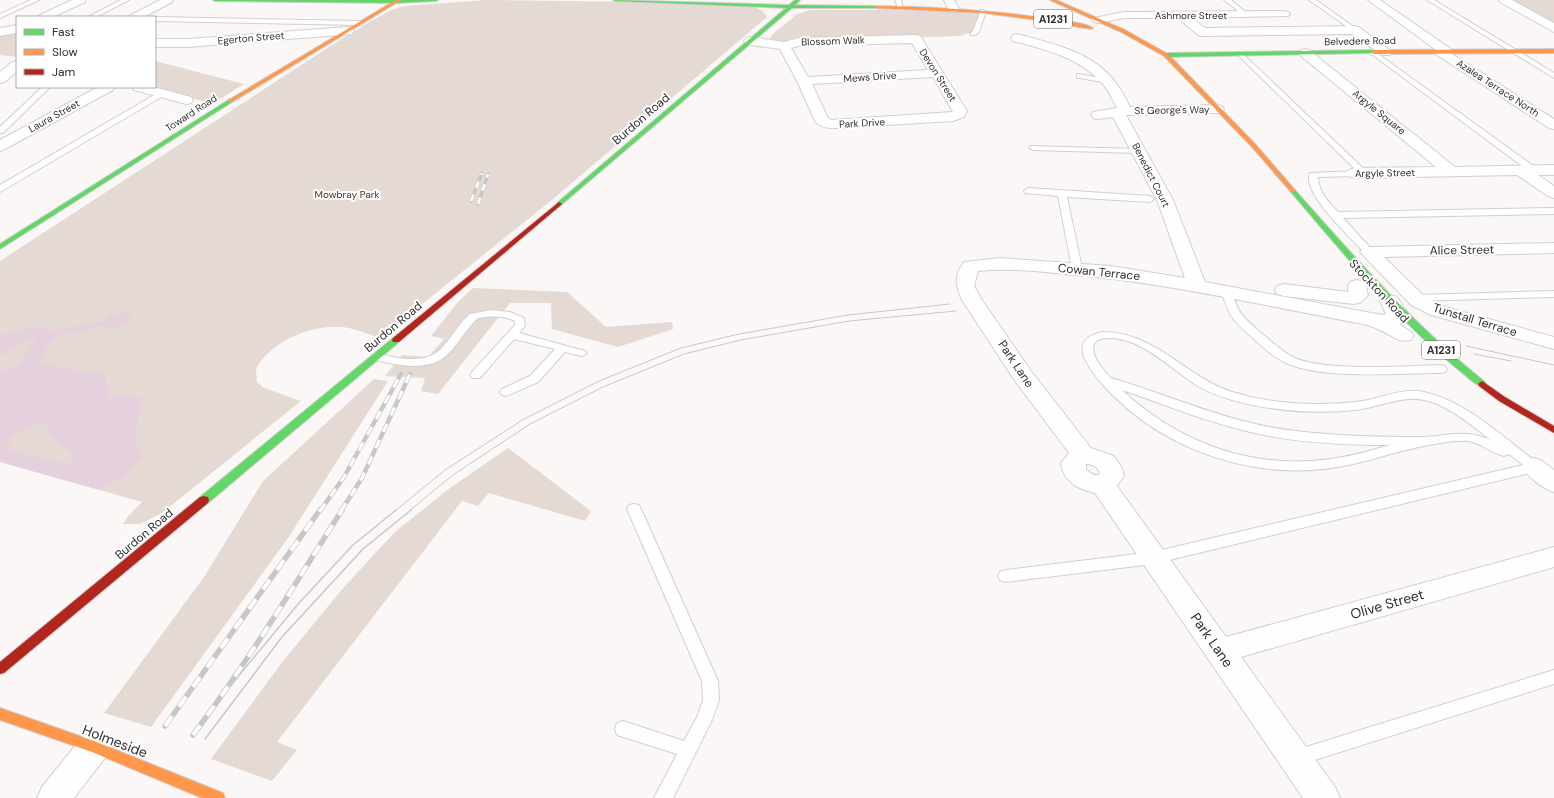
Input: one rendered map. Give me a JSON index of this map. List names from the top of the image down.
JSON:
{
  "streets": {
    "main road": [
      "A1231",
      "Belvedere Road",
      "Toward Road",
      "Burdon Road",
      "Stockton Road",
      "Holmeside"
    ],
    "street": [
      "Ashmore Street",
      "Egerton Street",
      "Blossom Walk",
      "Devon Street",
      "Mews Drive",
      "Azalea Terrace North",
      "St George's Way",
      "Argyle Square",
      "Laura Street",
      "Park Drive",
      "Argyle Street",
      "Benedict Court",
      "Alice Street",
      "Cowan Terrace",
      "Tunstall Terrace",
      "Park Lane",
      "Olive Street"
    ]
  },
  "crossings": [
    ["Ashmore Street", "Stockton Road"],
    ["A1231", "Burdon Road"],
    ["A1231", "Stockton Road"],
    ["Egerton Street", "Toward Road"],
    ["Blossom Walk", "Devon Street"],
    ["Blossom Walk", "Burdon Road"],
    ["Blossom Walk", "Park Drive"],
    ["Belvedere Road", "Azalea Terrace North"],
    ["Belvedere Road", "Argyle Square"],
    ["Belvedere Road", "Stockton Road"],
    ["Devon Street", "Mews Drive"],
    ["Devon Street", "Park Drive"],
    ["Mews Drive", "Park Drive"],
    ["St George's Way", "Benedict Court"],
    ["St George's Way", "Stockton Road"],
    ["Argyle Square", "Argyle Street"],
    ["Argyle Street", "Alice Street"],
    ["Argyle Street", "Tunstall Terrace"],
    ["Benedict Court", "Cowan Terrace"],
    ["Alice Street", "Tunstall Terrace"],
    ["Cowan Terrace", "Stockton Road"],
    ["Cowan Terrace", "Park Lane"],
    ["Park Lane", "Olive Street"]
  ],
  "parks": ["Mowbray Park"],
  "legend": ["Fast", "Slow", "Jam"]
}
